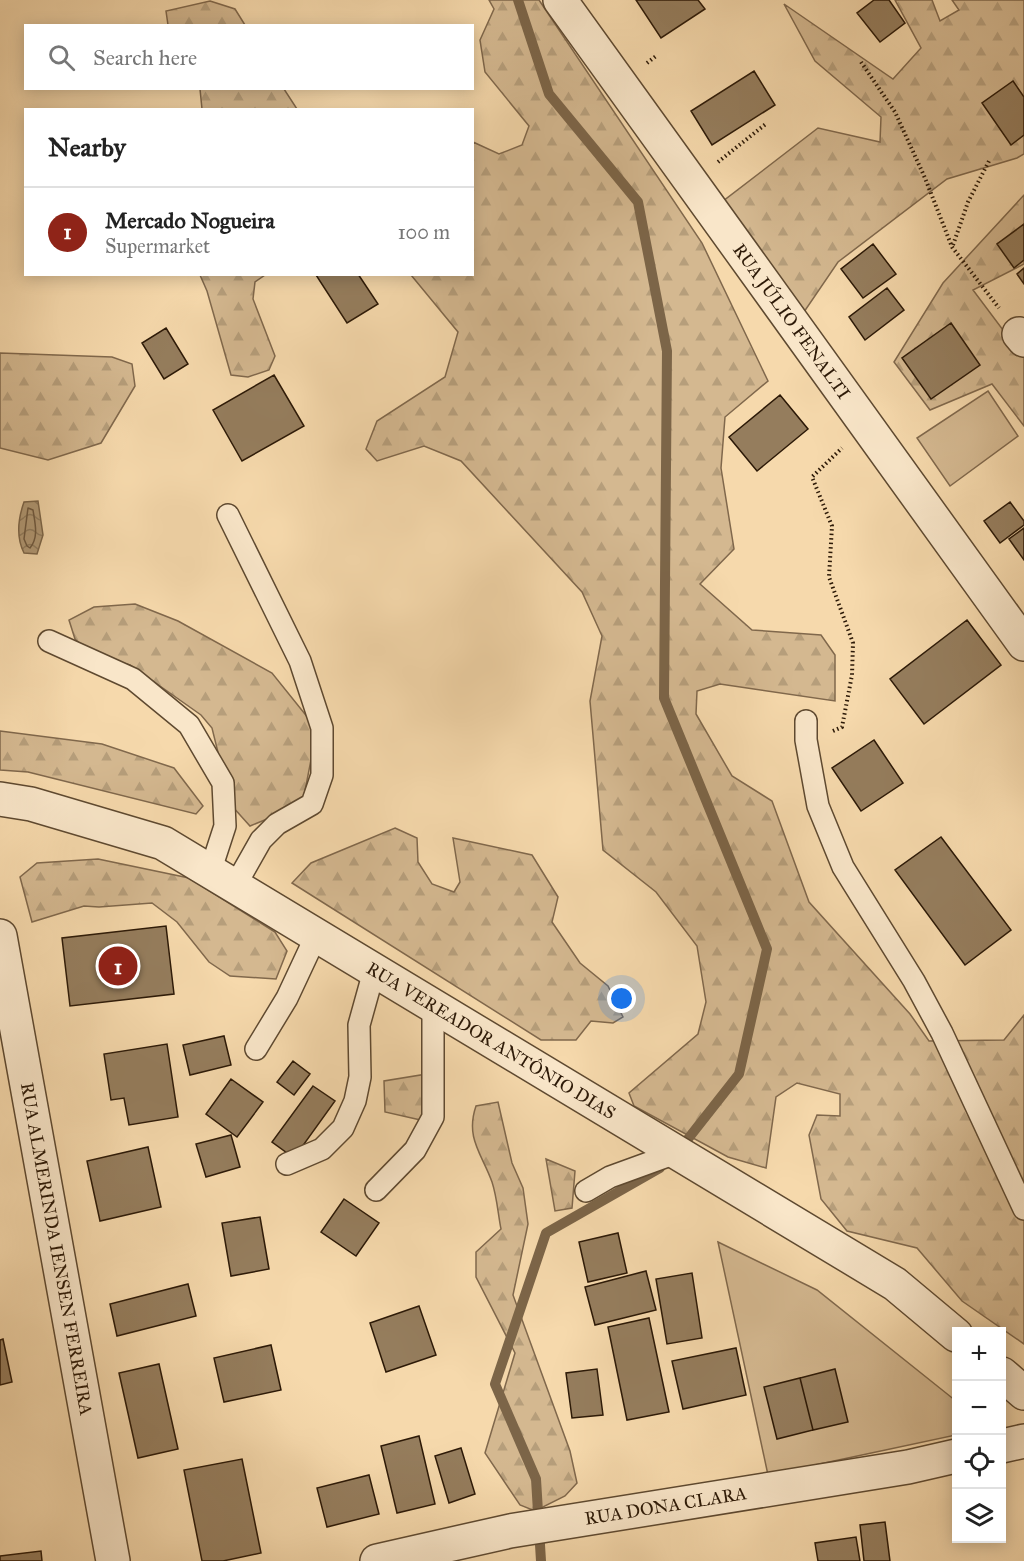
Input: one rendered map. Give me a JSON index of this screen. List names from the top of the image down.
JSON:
{
  "streets": {
    "street": [
      "RUA JÚLIO FENALTI",
      "RUA VEREADOR ANTÔNIO DIAS",
      "RUA ALMERINDA IENSEN FERREIRA",
      "RUA DONA CLARA"
    ]
  },
  "page": {
    "search": "Search here",
    "heading": "Nearby",
    "list": [
      {
        "mark": "1",
        "name": "Mercado Nogueira",
        "note": "Supermarket",
        "value": "100 m"
      }
    ],
    "pins": "1",
    "map_buttons": ["+", "−"]
  }
}
